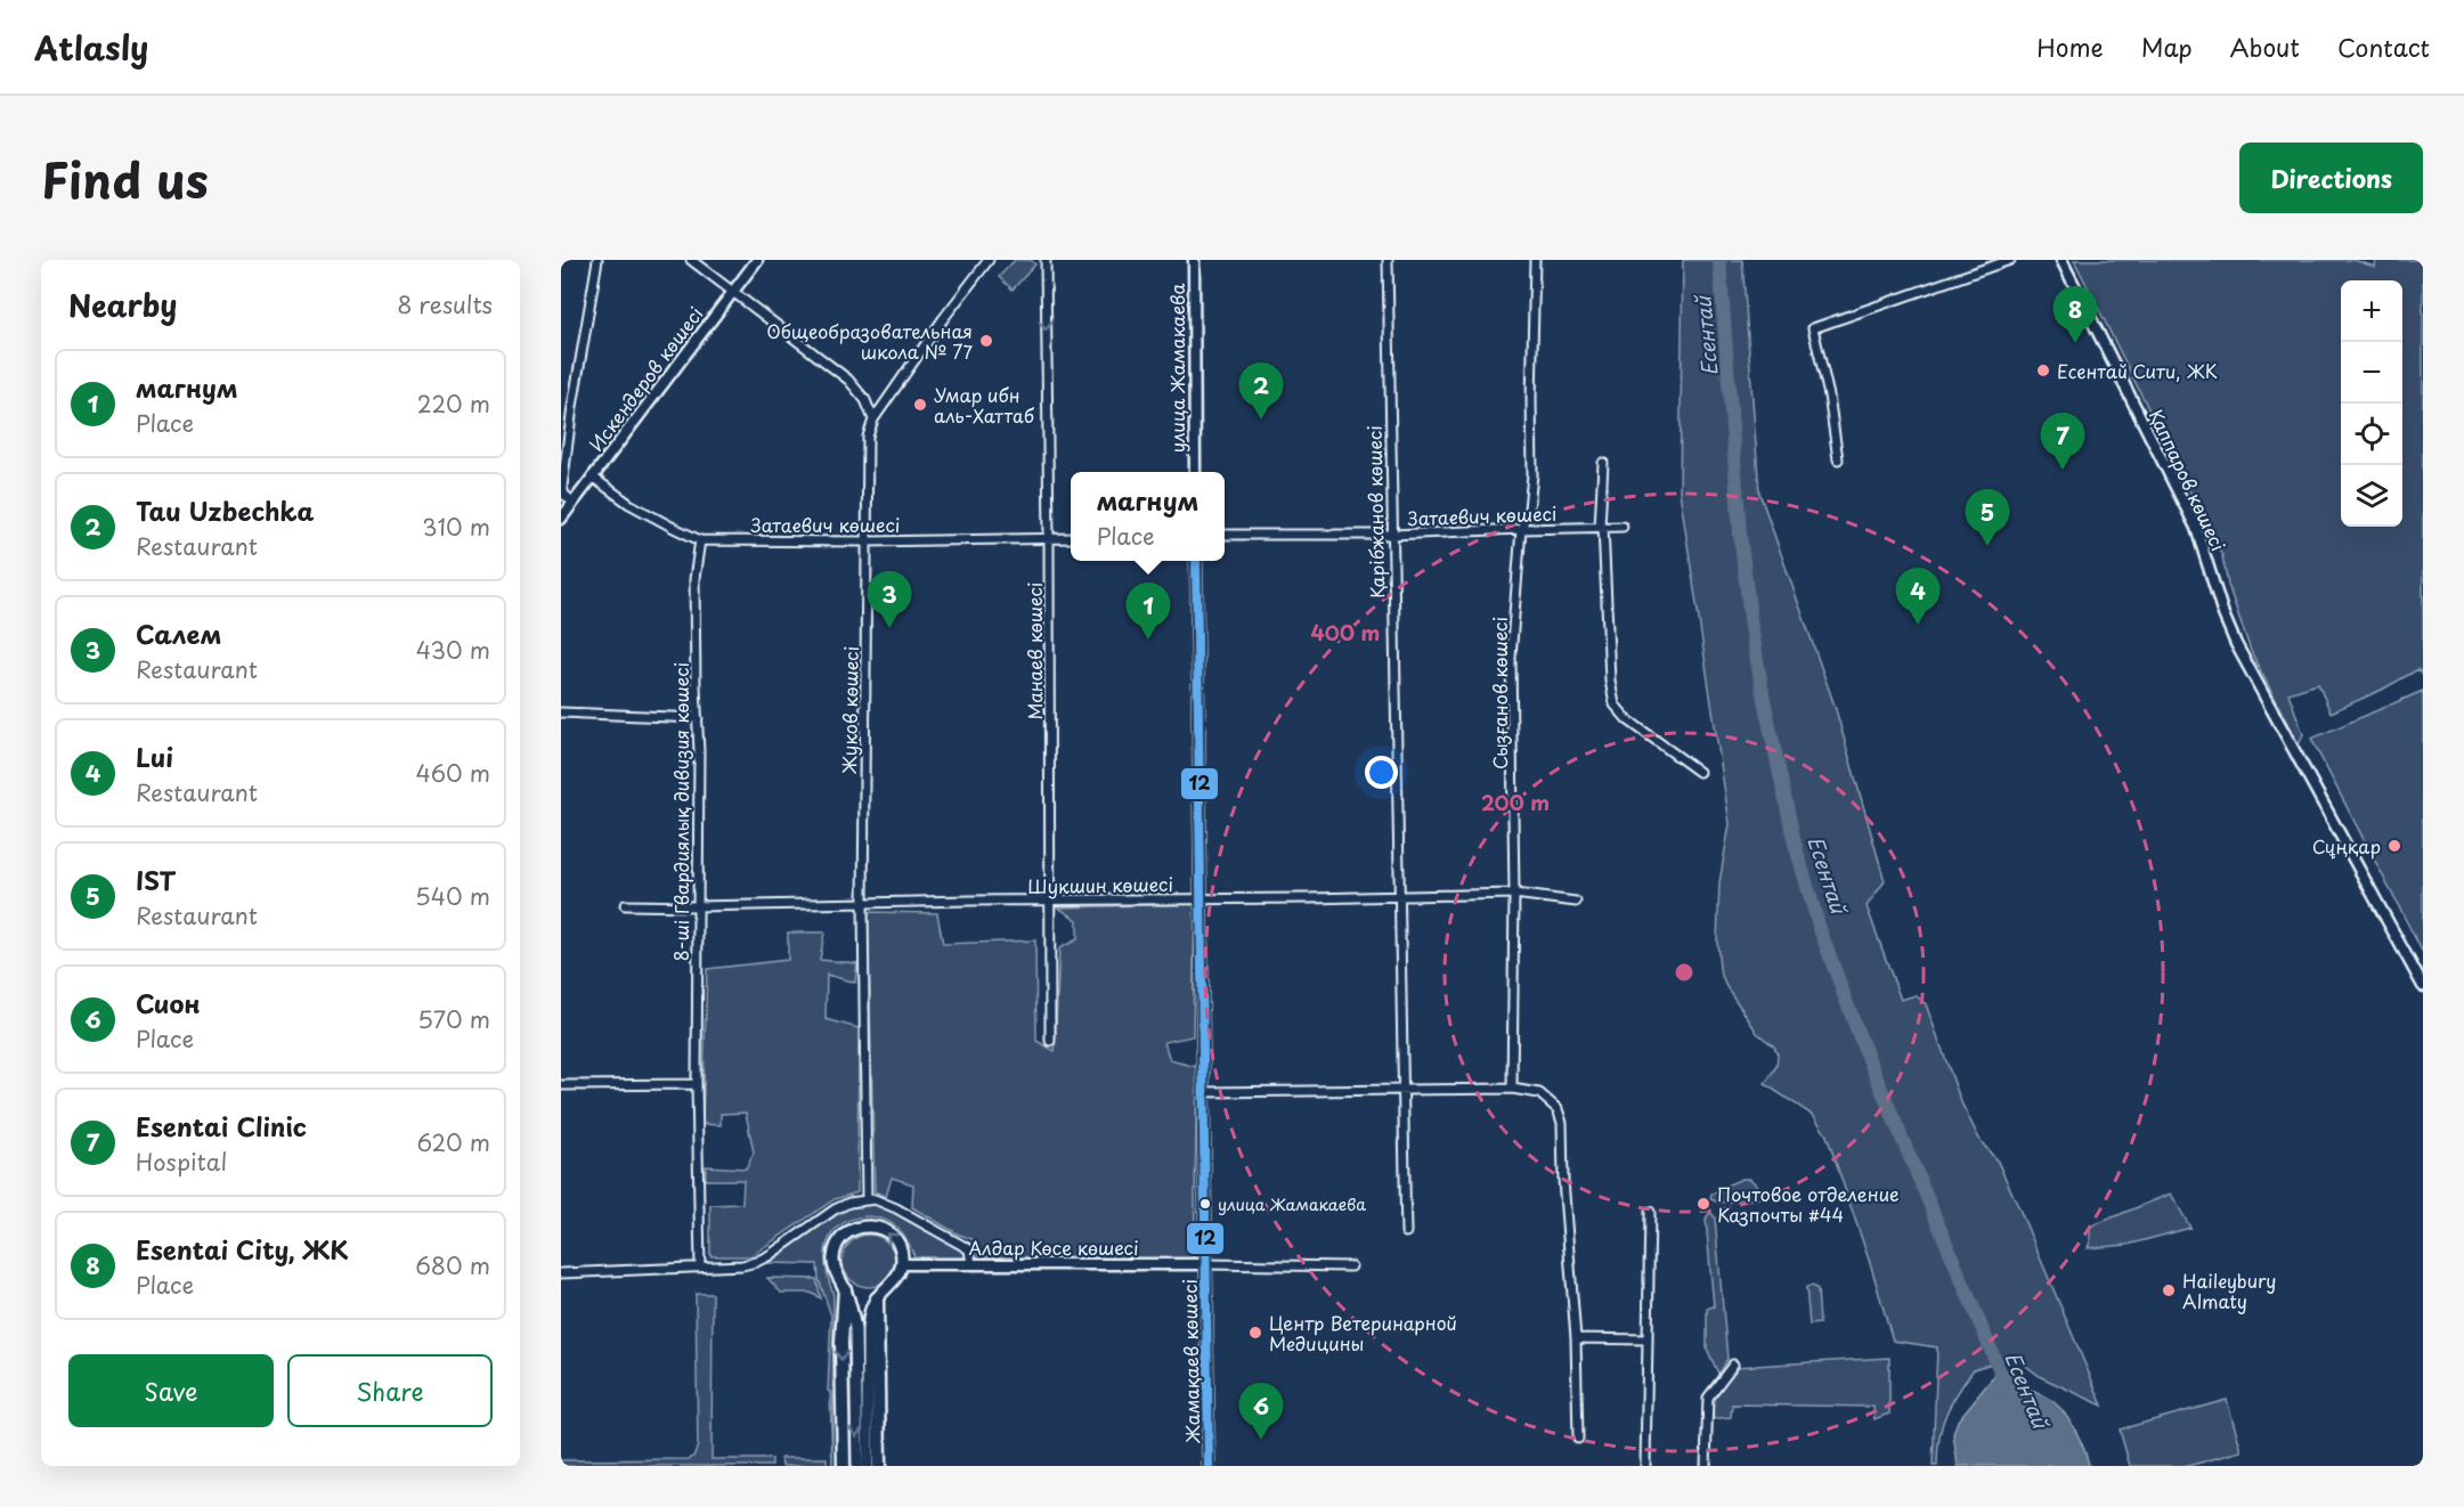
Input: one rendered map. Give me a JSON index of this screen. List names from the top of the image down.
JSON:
{
  "streets": {
    "street": [
      "улица Жамакаева",
      "Искендеров көшесі",
      "Қаппаров көшесі",
      "Қарібжанов көшесі",
      "Затаевич көшесі",
      "Манаев көшесі",
      "Сызғанов көшесі",
      "Жуков көшесі",
      "8-ші Гвардиялық дивизия көшесі",
      "Шукшин көшесі",
      "Алдар Көсе көшесі",
      "Жамақаев көшесі"
    ]
  },
  "crossings": [
    ["Искендеров көшесі", "Затаевич көшесі"],
    ["Қарібжанов көшесі", "Затаевич көшесі"],
    ["Қарібжанов көшесі", "Шукшин көшесі"],
    ["Затаевич көшесі", "Манаев көшесі"],
    ["Затаевич көшесі", "Сызғанов көшесі"],
    ["Затаевич көшесі", "Жуков көшесі"],
    ["Затаевич көшесі", "8-ші Гвардиялық дивизия көшесі"],
    ["Манаев көшесі", "Шукшин көшесі"],
    ["Сызғанов көшесі", "Шукшин көшесі"],
    ["Жуков көшесі", "Шукшин көшесі"],
    ["8-ші Гвардиялық дивизия көшесі", "Шукшин көшесі"],
    ["Алдар Көсе көшесі", "Жамақаев көшесі"]
  ],
  "one_way": ["Манаев көшесі"],
  "water": ["Есентай"],
  "places": [
    "Общеобразовательная школа № 77",
    "Есентай Сити, ЖК",
    "Умар ибн аль-Хаттаб",
    "Сұңқар",
    "улица Жамакаева",
    "Почтовое отделение Казпочты #44",
    "Haileybury Almaty",
    "Центр Ветеринарной Медицины"
  ],
  "lines": ["transit line 12"],
  "page": {
    "header": "Atlasly",
    "nav": [
      "Home",
      "Map",
      "About",
      "Contact"
    ],
    "title": "Find us",
    "buttons": [
      "Directions",
      ["Save", "Share"]
    ],
    "heading": ["Nearby", "8 results"],
    "map_buttons": ["+", "−"],
    "pins": [
      "8",
      "2",
      "7",
      "5",
      "4",
      "3",
      "1",
      "6"
    ],
    "list": [
      {
        "mark": "1",
        "name": "магнум",
        "note": "Place",
        "value": "220 m"
      },
      {
        "mark": "2",
        "name": "Tau Uzbechka",
        "note": "Restaurant",
        "value": "310 m"
      },
      {
        "mark": "3",
        "name": "Салем",
        "note": "Restaurant",
        "value": "430 m"
      },
      {
        "mark": "4",
        "name": "Lui",
        "note": "Restaurant",
        "value": "460 m"
      },
      {
        "mark": "5",
        "name": "IST",
        "note": "Restaurant",
        "value": "540 m"
      },
      {
        "mark": "6",
        "name": "Сион",
        "note": "Place",
        "value": "570 m"
      },
      {
        "mark": "7",
        "name": "Esentai Clinic",
        "note": "Hospital",
        "value": "620 m"
      },
      {
        "mark": "8",
        "name": "Esentai City, ЖК",
        "note": "Place",
        "value": "680 m"
      }
    ],
    "popup": ["магнум", "Place"]
  },
  "rings": ["400 m", "200 m"]
}
